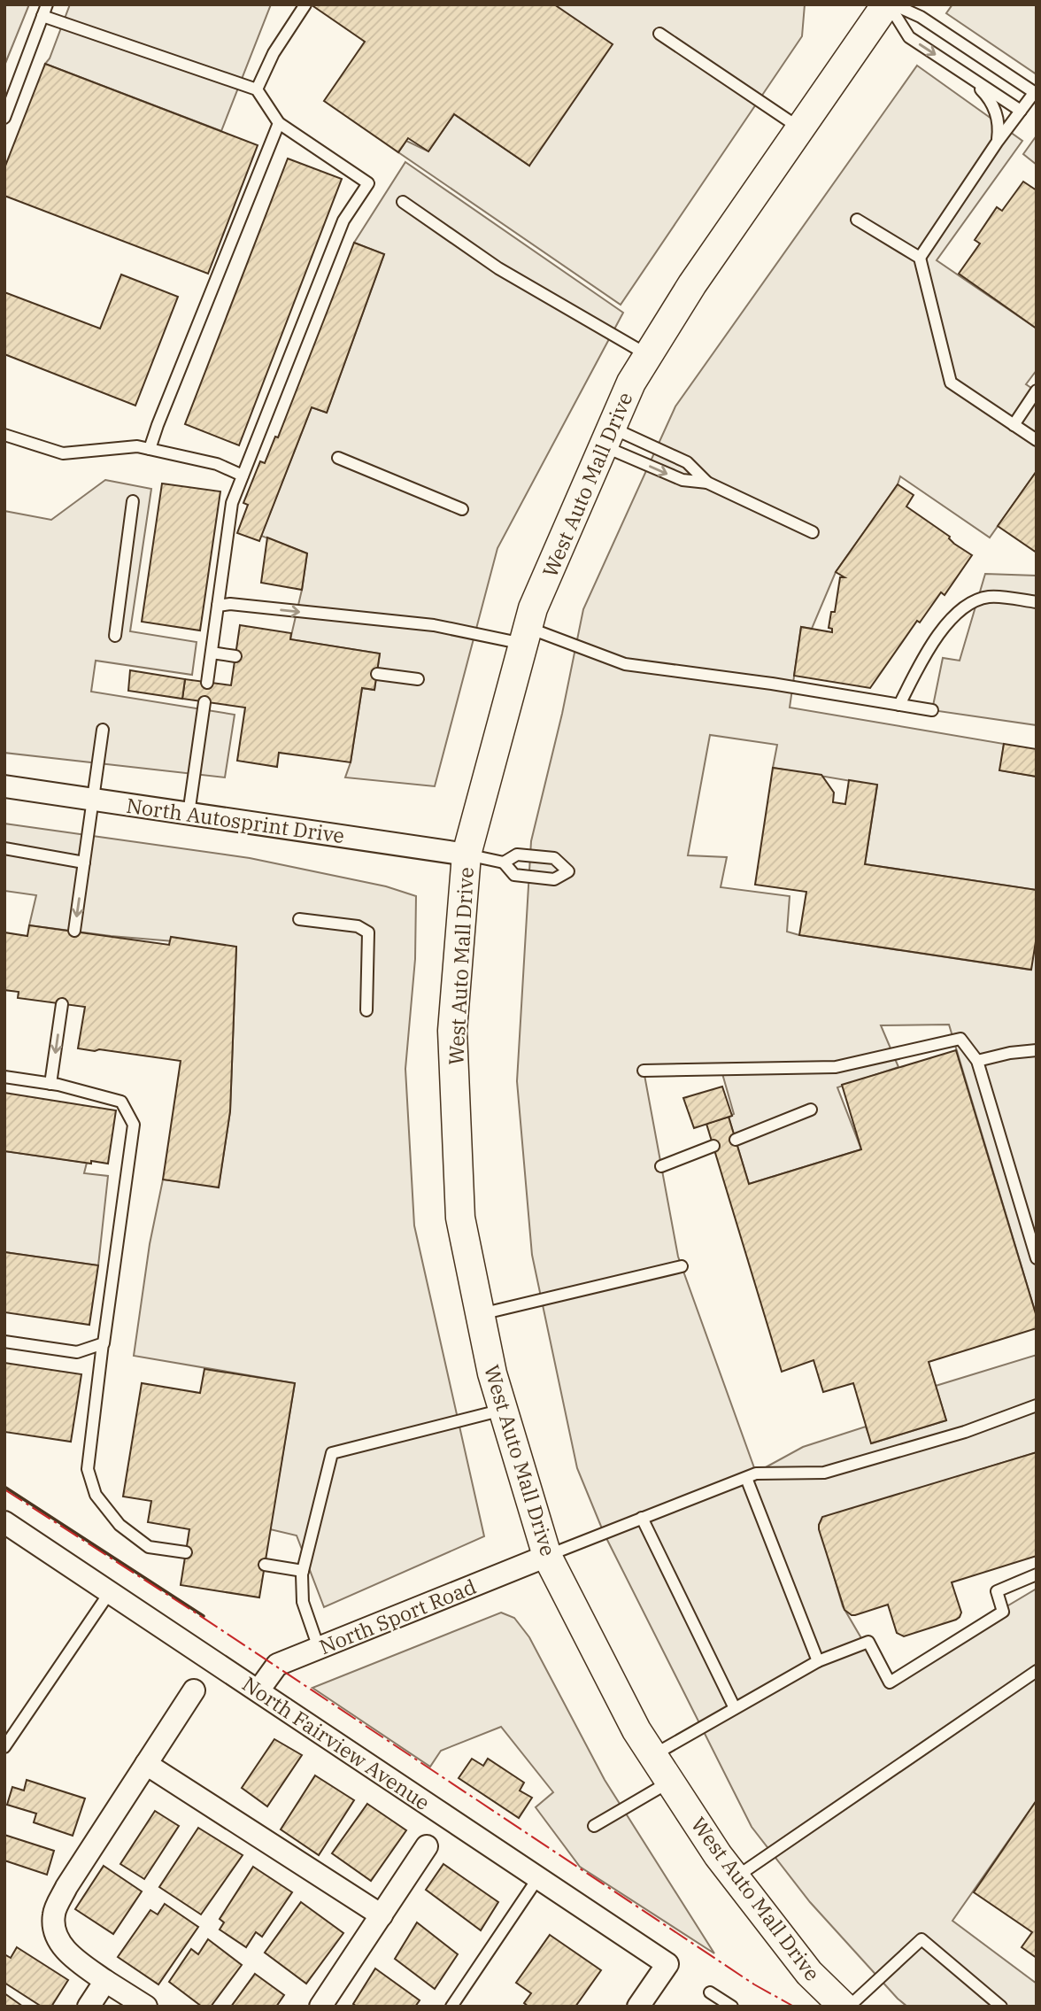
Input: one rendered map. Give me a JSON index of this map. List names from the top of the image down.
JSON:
{
  "streets": {
    "street": [
      "West Auto Mall Drive",
      "North Autosprint Drive",
      "North Sport Road",
      "North Fairview Avenue"
    ]
  },
  "crossings": [
    ["West Auto Mall Drive", "North Autosprint Drive"],
    ["West Auto Mall Drive", "North Sport Road"],
    ["North Sport Road", "North Fairview Avenue"]
  ]
}
